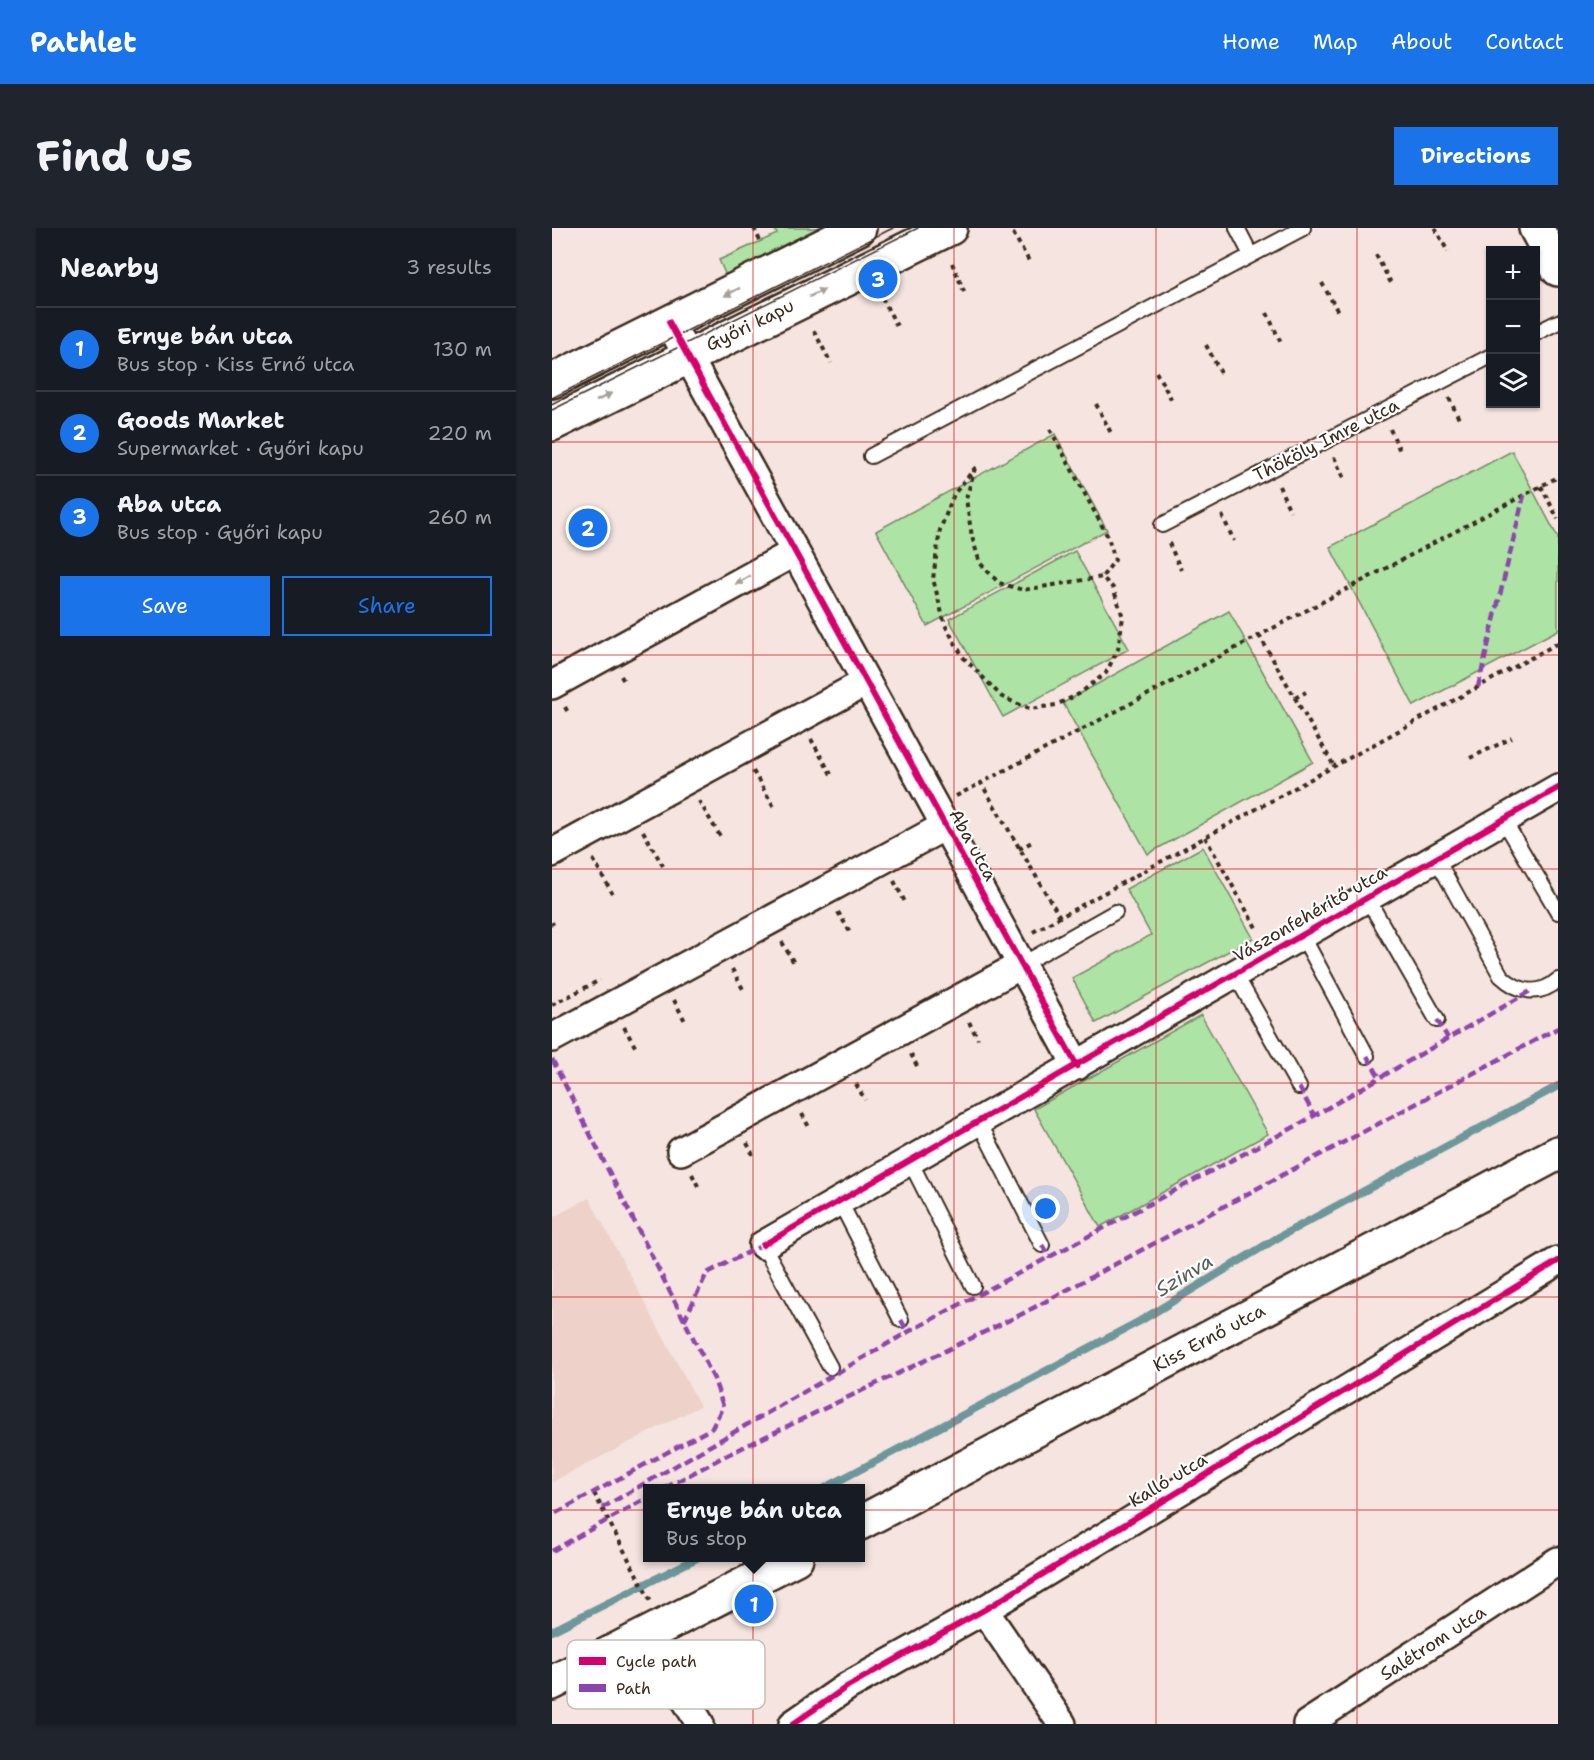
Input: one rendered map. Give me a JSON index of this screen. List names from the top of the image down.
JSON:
{
  "streets": {
    "street": [
      "Győri kapu",
      "Aba utca",
      "Vászonfehérítő utca",
      "Kiss Ernő utca",
      "Kalló utca",
      "Salétrom utca"
    ],
    "lane": ["Thököly Imre utca"]
  },
  "crossings": [
    ["Győri kapu", "Aba utca"],
    ["Aba utca", "Vászonfehérítő utca"]
  ],
  "water": ["Szinva"],
  "legend": ["Cycle path", "Path"],
  "page": {
    "header": "Pathlet",
    "nav": [
      "Home",
      "Map",
      "About",
      "Contact"
    ],
    "buttons": [
      "Directions",
      ["Save", "Share"]
    ],
    "title": "Find us",
    "heading": ["Nearby", "3 results"],
    "map_buttons": ["+", "−"],
    "pins": ["3", "2", "1"],
    "list": [
      {
        "mark": "1",
        "name": "Ernye bán utca",
        "note": "Bus stop · Kiss Ernő utca",
        "value": "130 m"
      },
      {
        "mark": "2",
        "name": "Goods Market",
        "note": "Supermarket · Győri kapu",
        "value": "220 m"
      },
      {
        "mark": "3",
        "name": "Aba utca",
        "note": "Bus stop · Győri kapu",
        "value": "260 m"
      }
    ],
    "popup": ["Ernye bán utca", "Bus stop"]
  }
}
